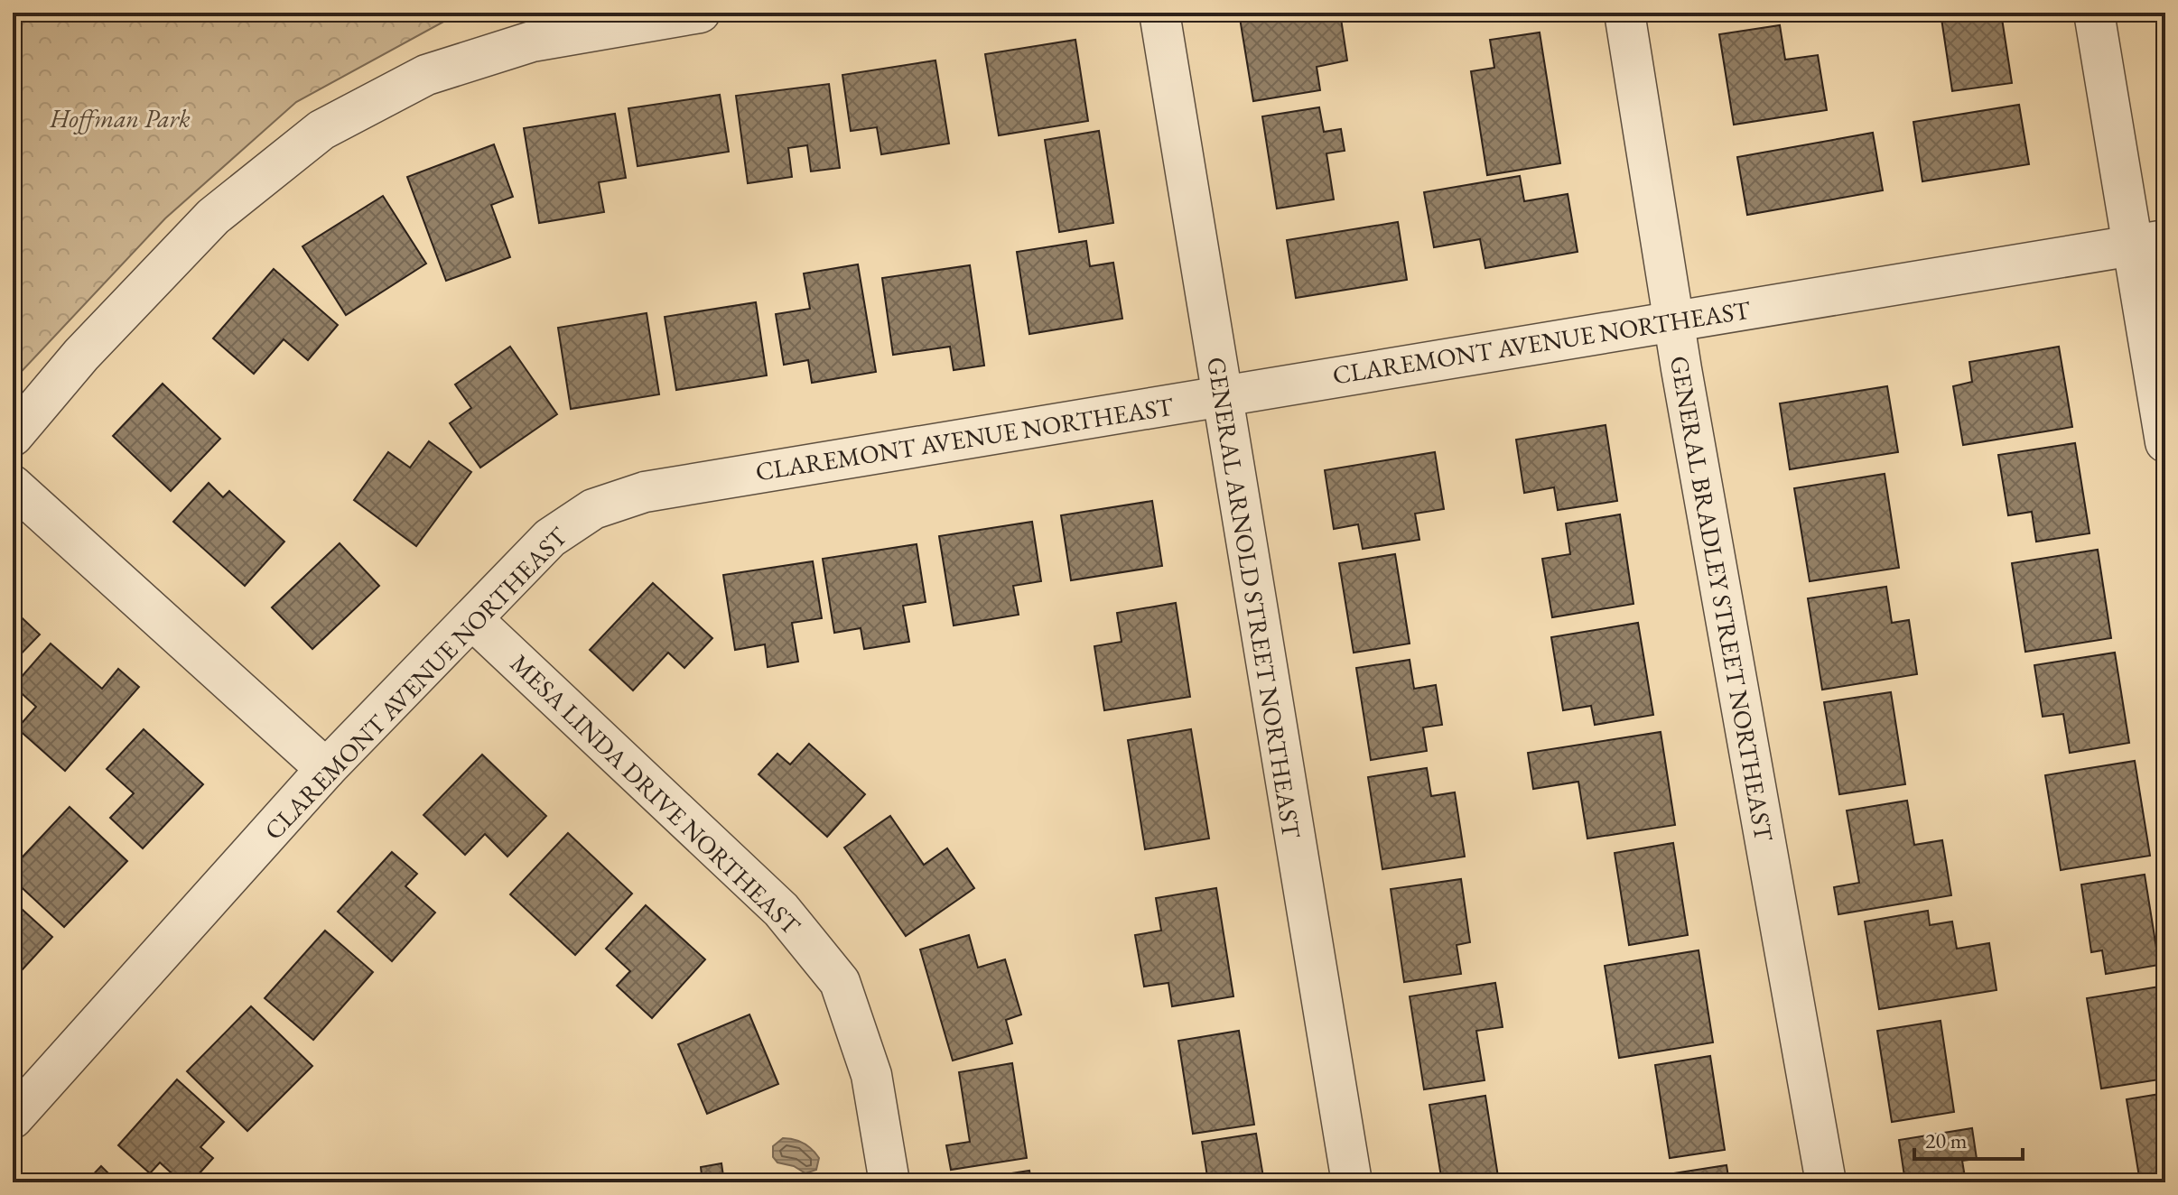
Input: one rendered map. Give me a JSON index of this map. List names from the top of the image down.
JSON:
{
  "streets": {
    "street": [
      "CLAREMONT AVENUE NORTHEAST",
      "GENERAL ARNOLD STREET NORTHEAST",
      "GENERAL BRADLEY STREET NORTHEAST",
      "MESA LINDA DRIVE NORTHEAST"
    ]
  },
  "crossings": [
    ["CLAREMONT AVENUE NORTHEAST", "GENERAL ARNOLD STREET NORTHEAST"],
    ["CLAREMONT AVENUE NORTHEAST", "GENERAL BRADLEY STREET NORTHEAST"],
    ["CLAREMONT AVENUE NORTHEAST", "MESA LINDA DRIVE NORTHEAST"]
  ],
  "parks": ["Hoffman Park"],
  "scale_bar": "20 m"
}
